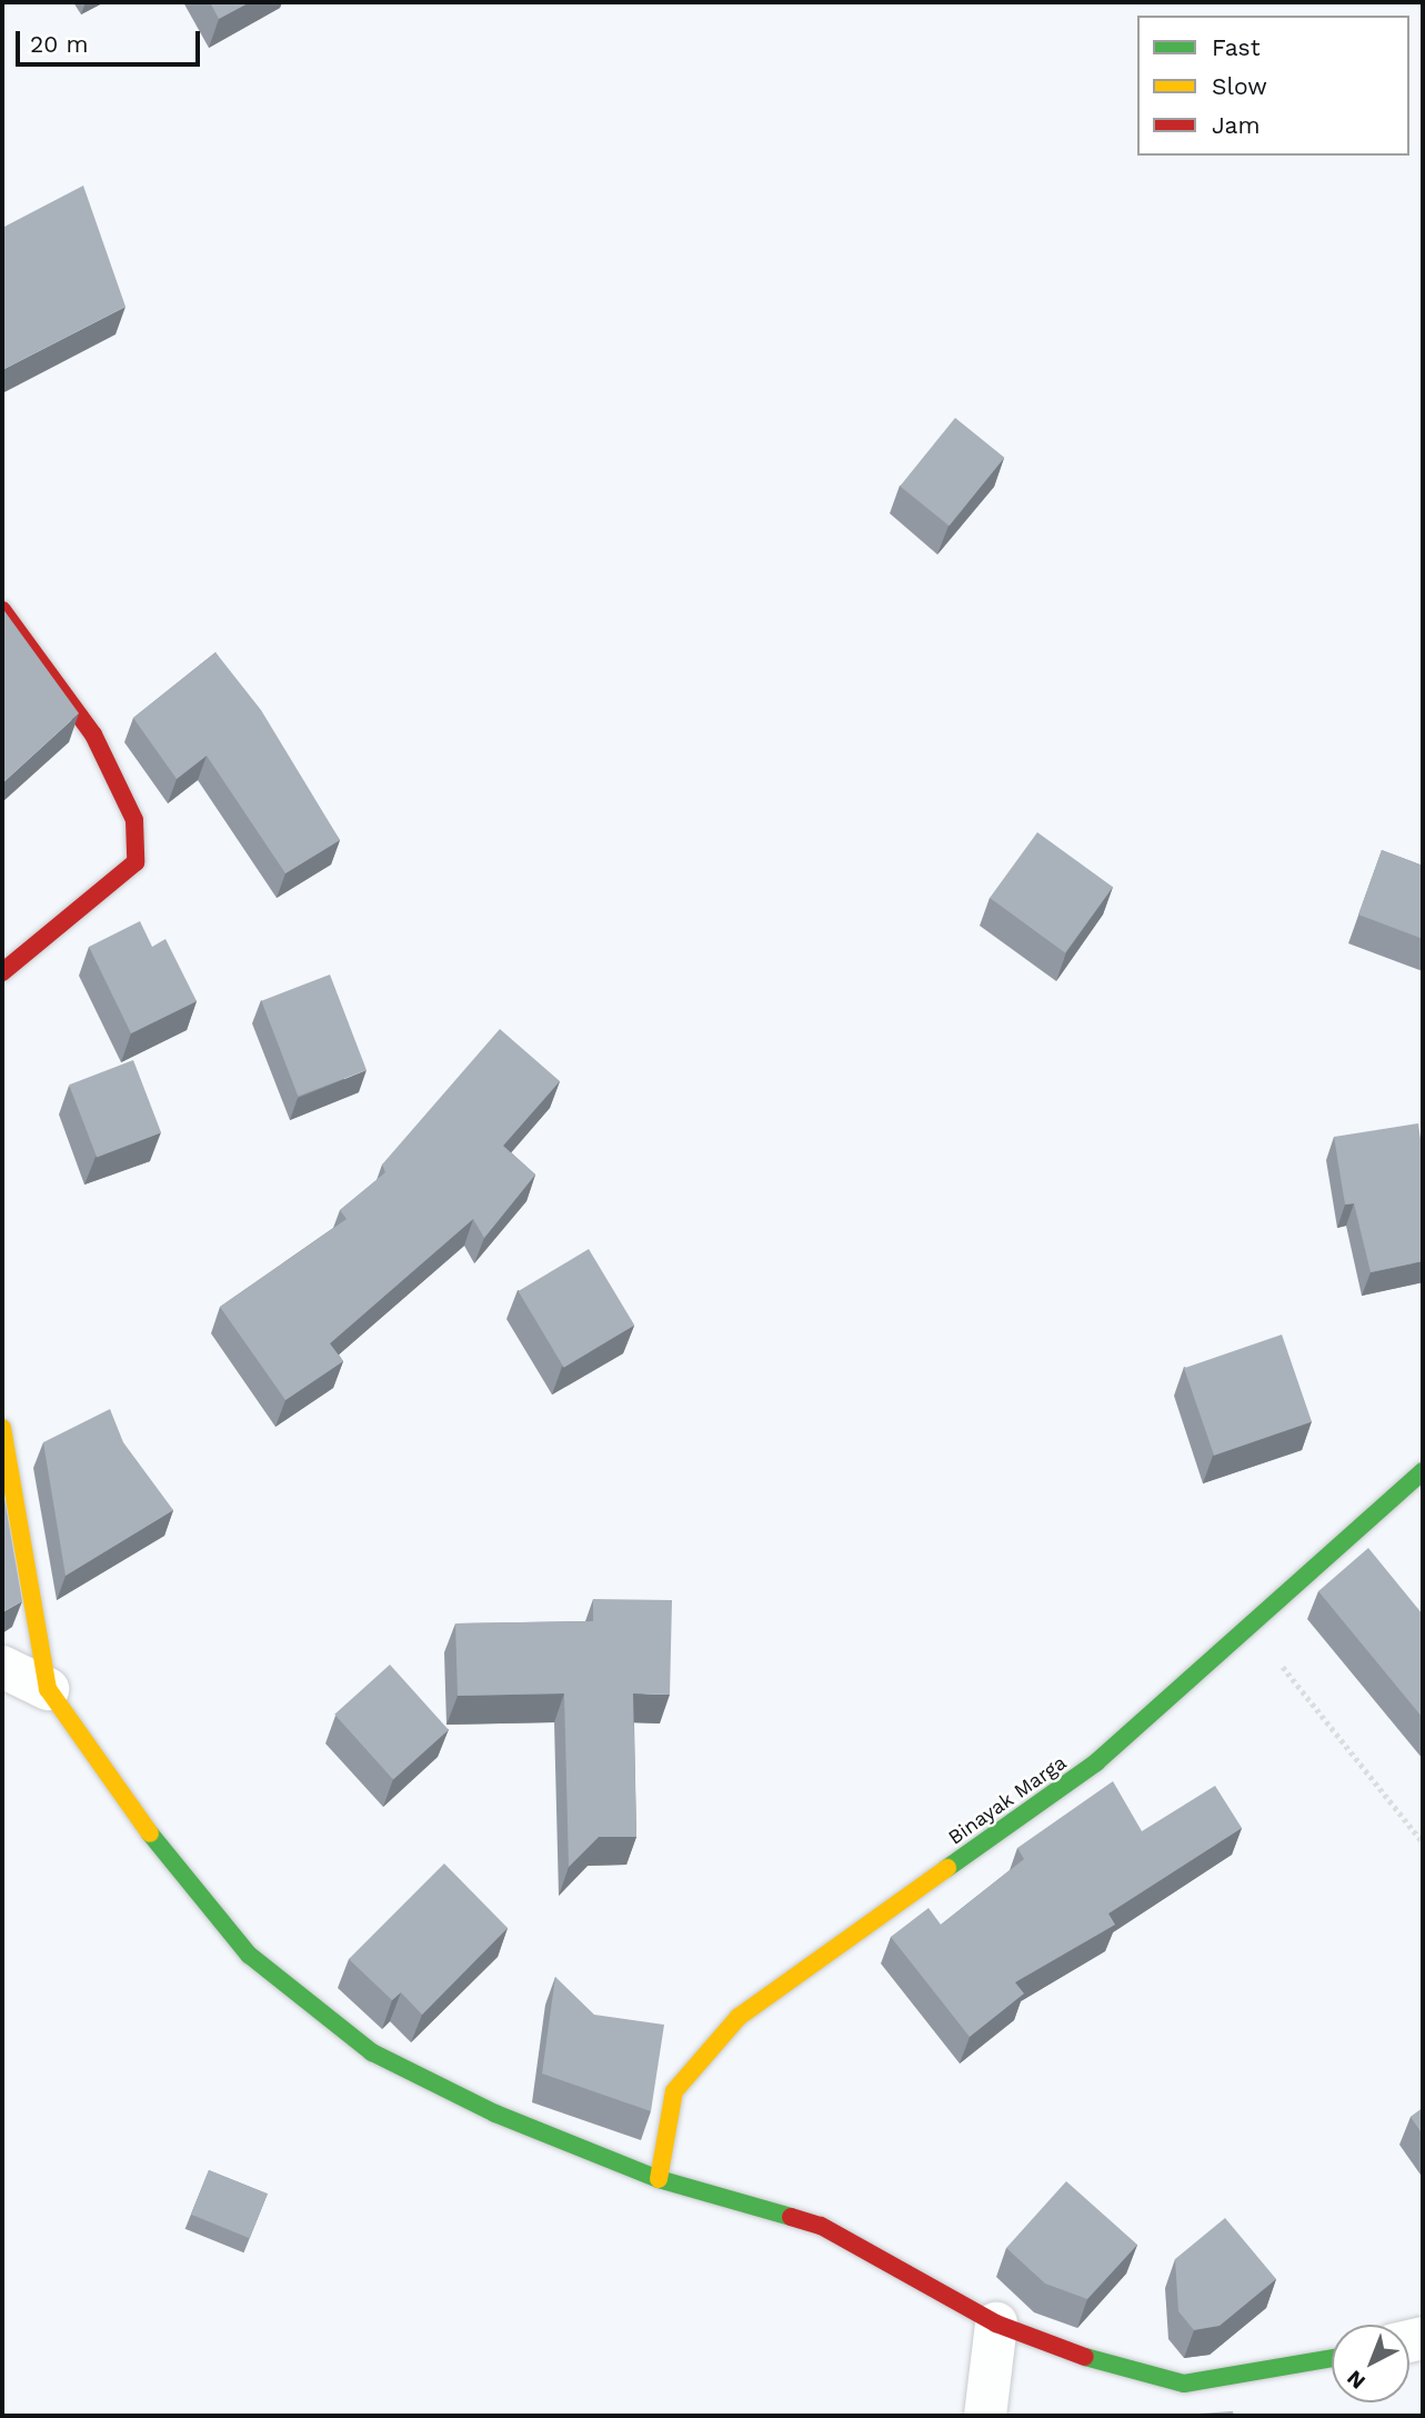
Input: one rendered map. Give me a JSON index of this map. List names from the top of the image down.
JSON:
{
  "streets": {
    "street": ["Binayak Marga"]
  },
  "legend": ["Fast", "Slow", "Jam"],
  "scale_bar": "20 m",
  "north": "bottom left"
}
